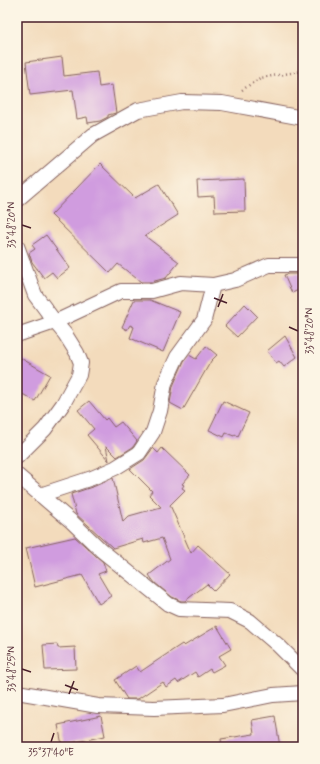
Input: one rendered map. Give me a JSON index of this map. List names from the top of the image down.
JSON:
{
  "coordinates": ["33°48'20\"N", "33°48'25\"N", "35°37'40\"E"]
}
